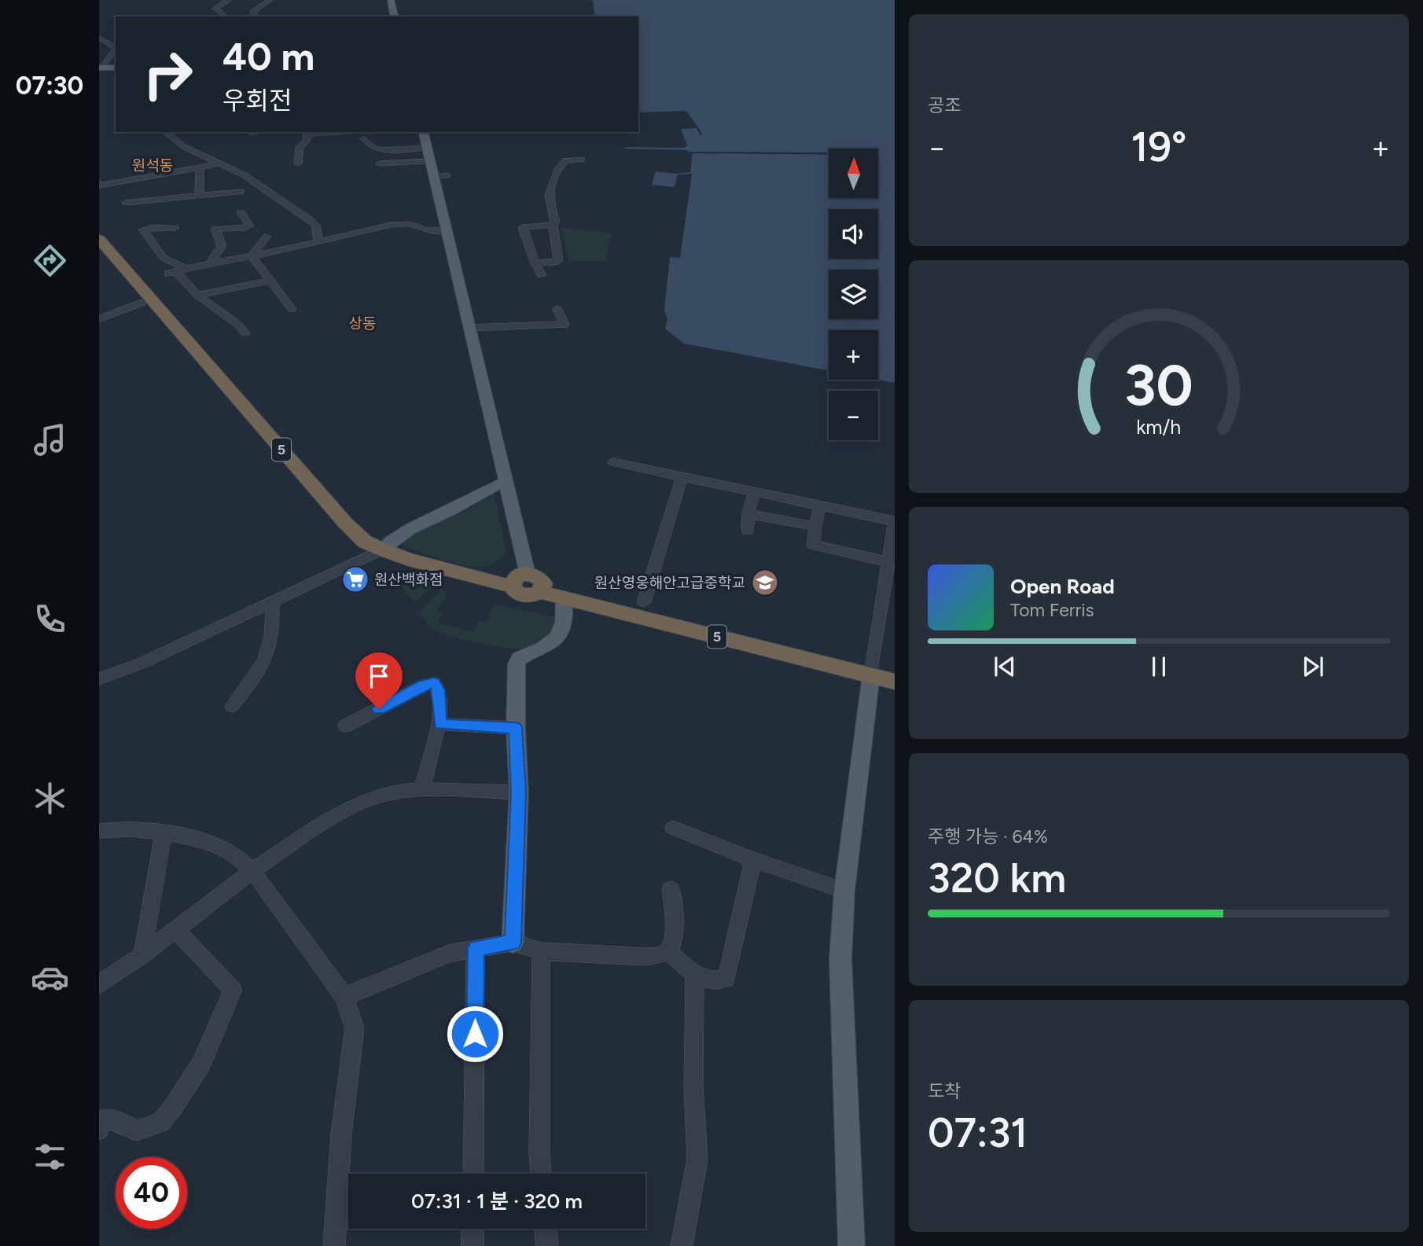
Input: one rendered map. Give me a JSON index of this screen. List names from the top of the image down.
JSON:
{
  "streets": {
    "highway": ["5"]
  },
  "districts": ["원석동", "상동"],
  "places": {
    "supermarket": ["원산백화점"],
    "school or university": ["원산영웅해안고급중학교"]
  },
  "north": "top",
  "page": {
    "tabs": "07:30",
    "tile": [
      "공조",
      ["주행 가능 · 64%", "320 km"],
      ["도착", "07:31"]
    ],
    "turn": ["40 m", "우회전"],
    "heat": ["−", "19°", "+"],
    "map_buttons": ["+", "−"],
    "song": ["Open Road", "Tom Ferris"],
    "limit": "40",
    "trip": "07:31 · 1 분 · 320 m",
    "gauge": ["30", "km/h"]
  }
}
